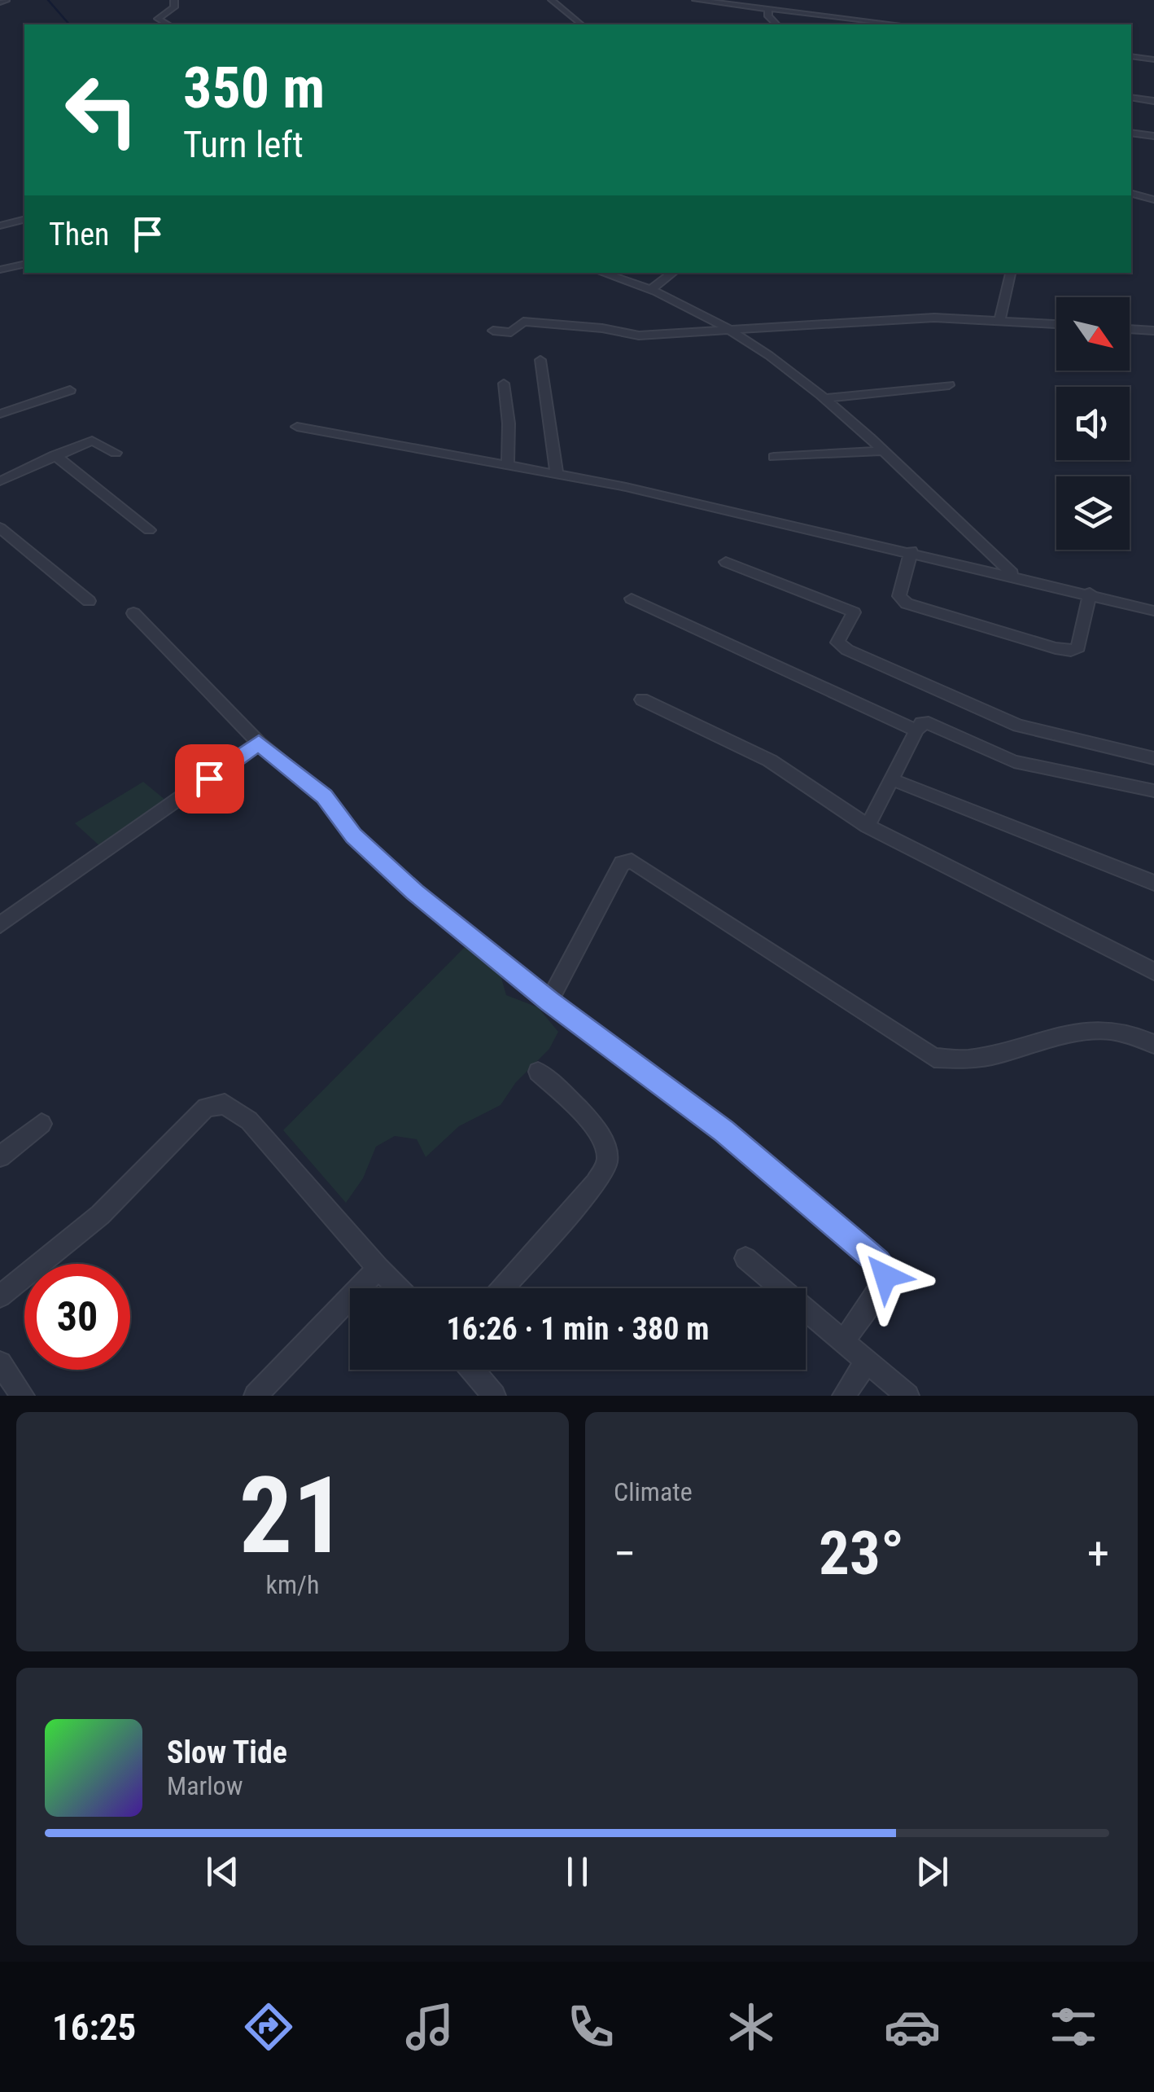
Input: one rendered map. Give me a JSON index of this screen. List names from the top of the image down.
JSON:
{
  "north": "bottom right",
  "page": {
    "turn": ["350 m", "Turn left"],
    "then": "Then",
    "limit": "30",
    "trip": "16:26 · 1 min · 380 m",
    "tile": [
      ["21", "km/h"],
      "Climate"
    ],
    "heat": ["−", "23°", "+"],
    "song": ["Slow Tide", "Marlow"],
    "tabs": "16:25"
  }
}
